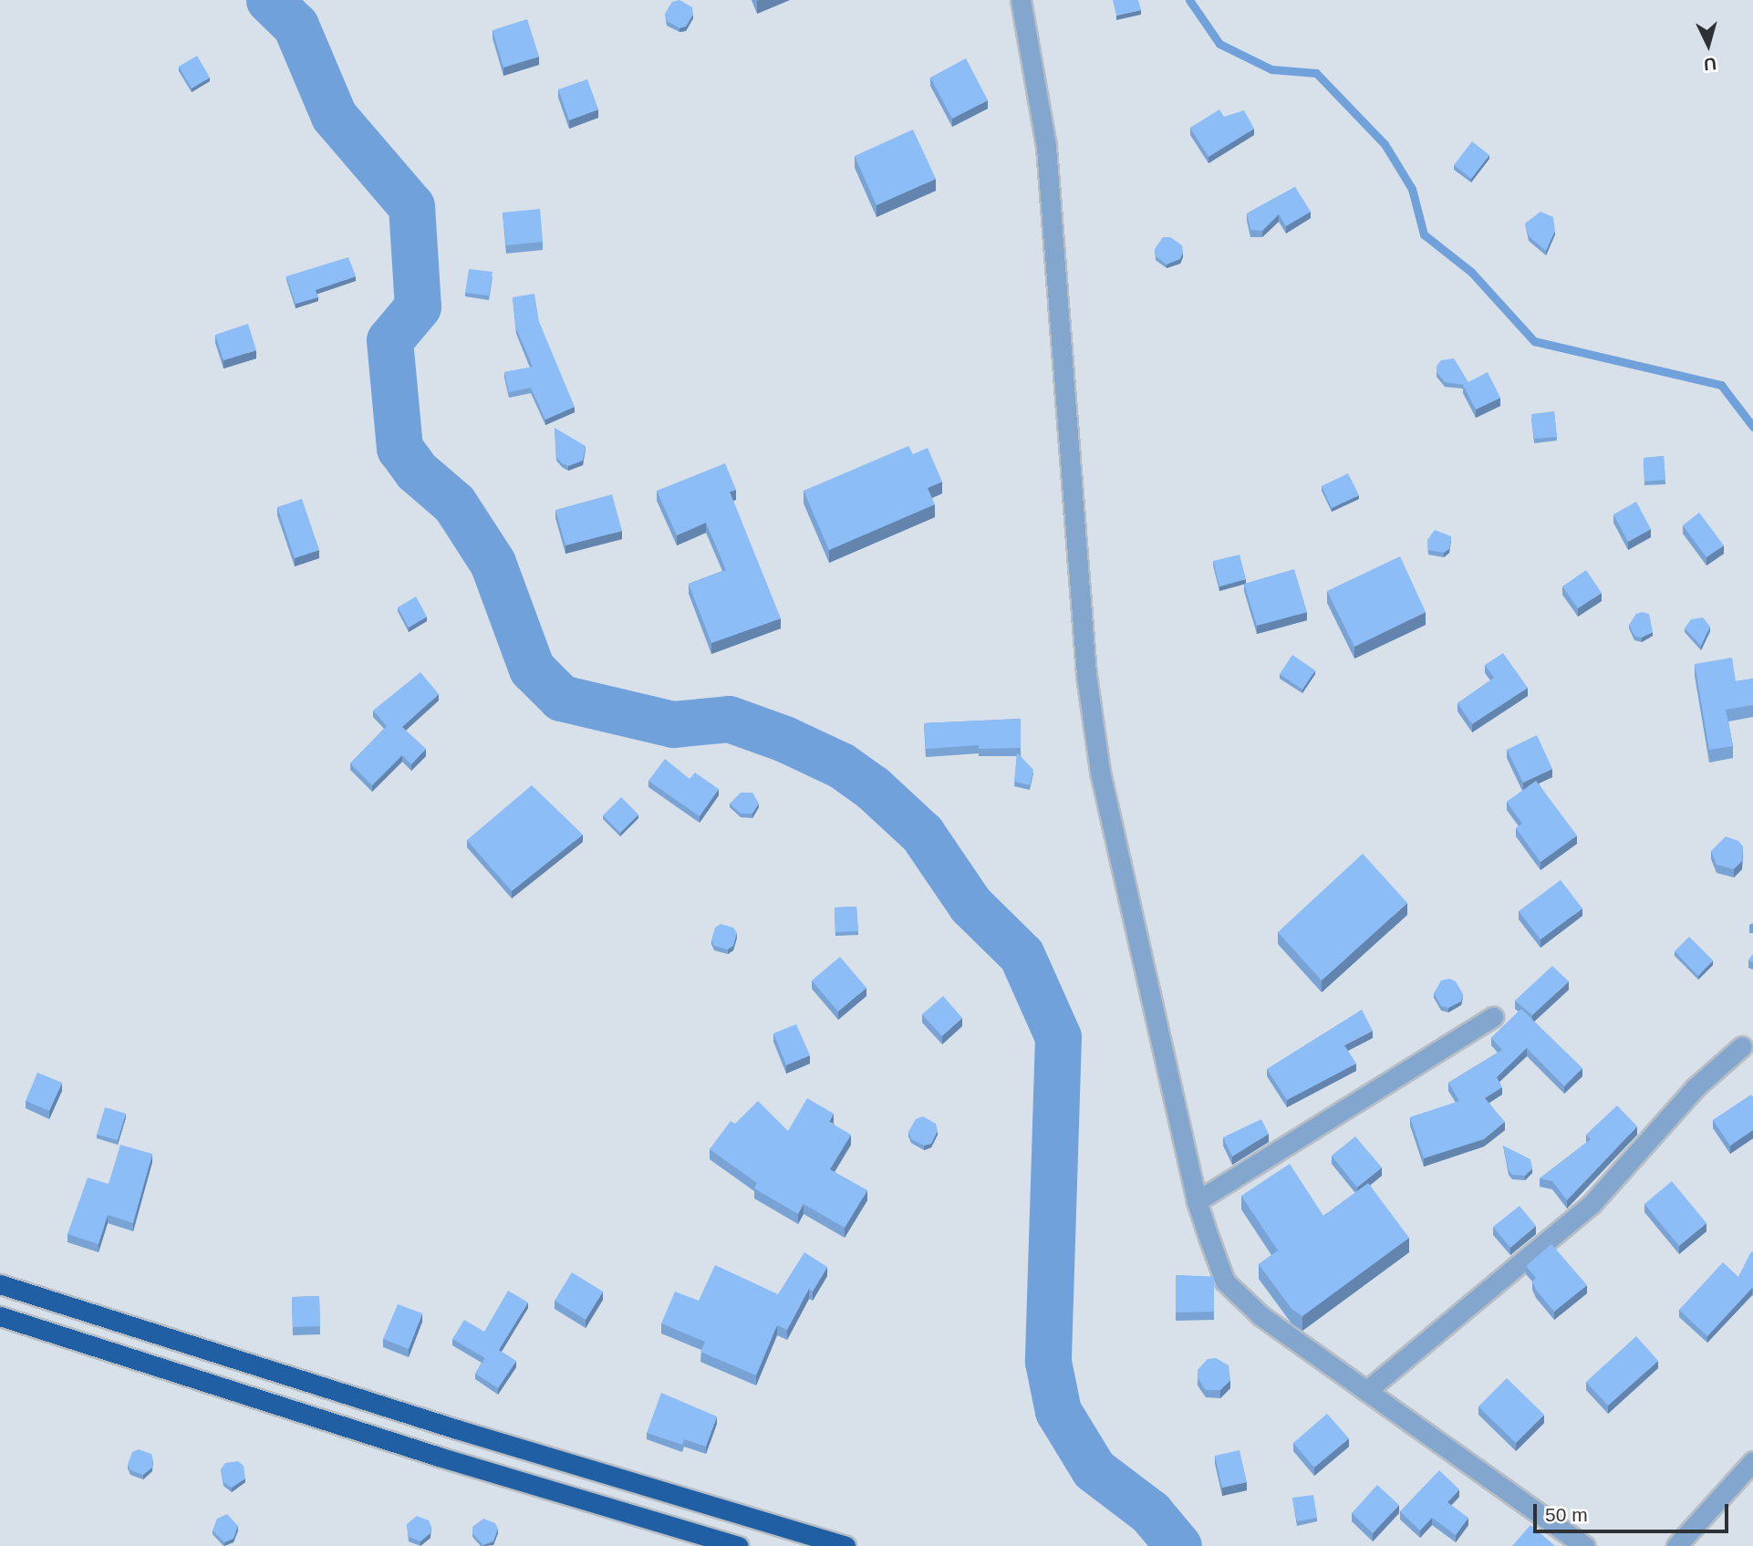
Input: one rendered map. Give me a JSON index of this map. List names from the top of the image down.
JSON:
{
  "scale_bar": "50 m",
  "north": "bottom"
}
